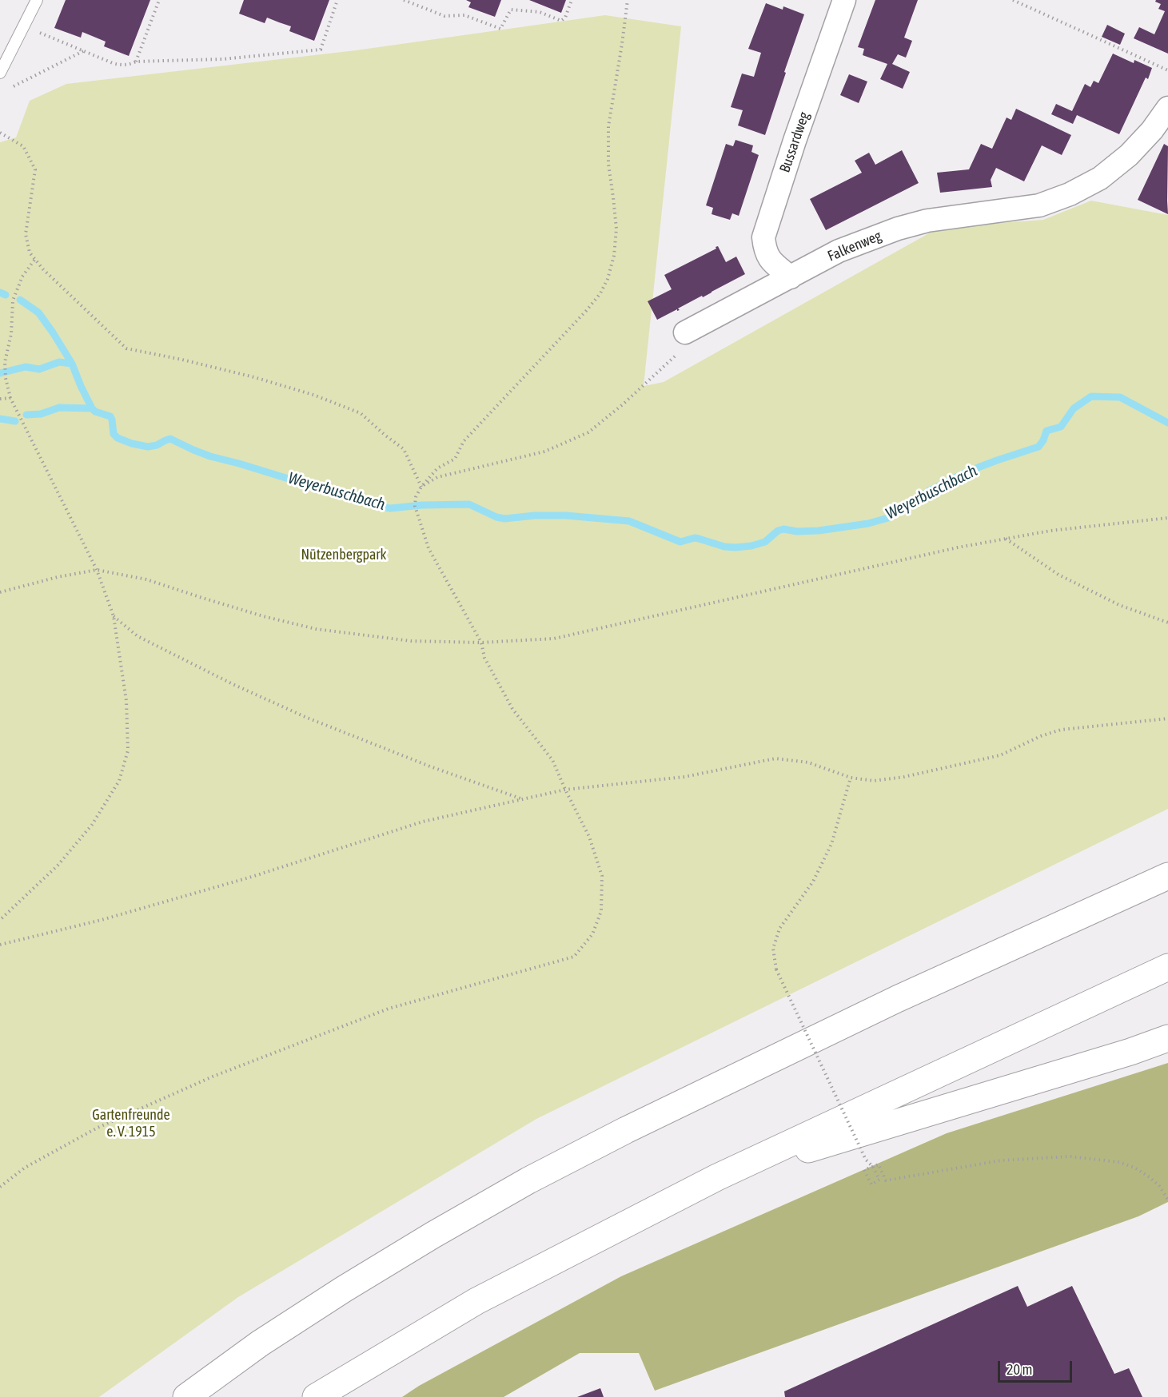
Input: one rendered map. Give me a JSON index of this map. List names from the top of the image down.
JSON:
{
  "streets": {
    "street": ["Bussardweg", "Falkenweg"]
  },
  "crossings": [
    ["Bussardweg", "Falkenweg"]
  ],
  "water": ["Weyerbuschbach"],
  "parks": ["Nützenbergpark", "Gartenfreunde e. V. 1915"],
  "scale_bar": "20 m"
}
